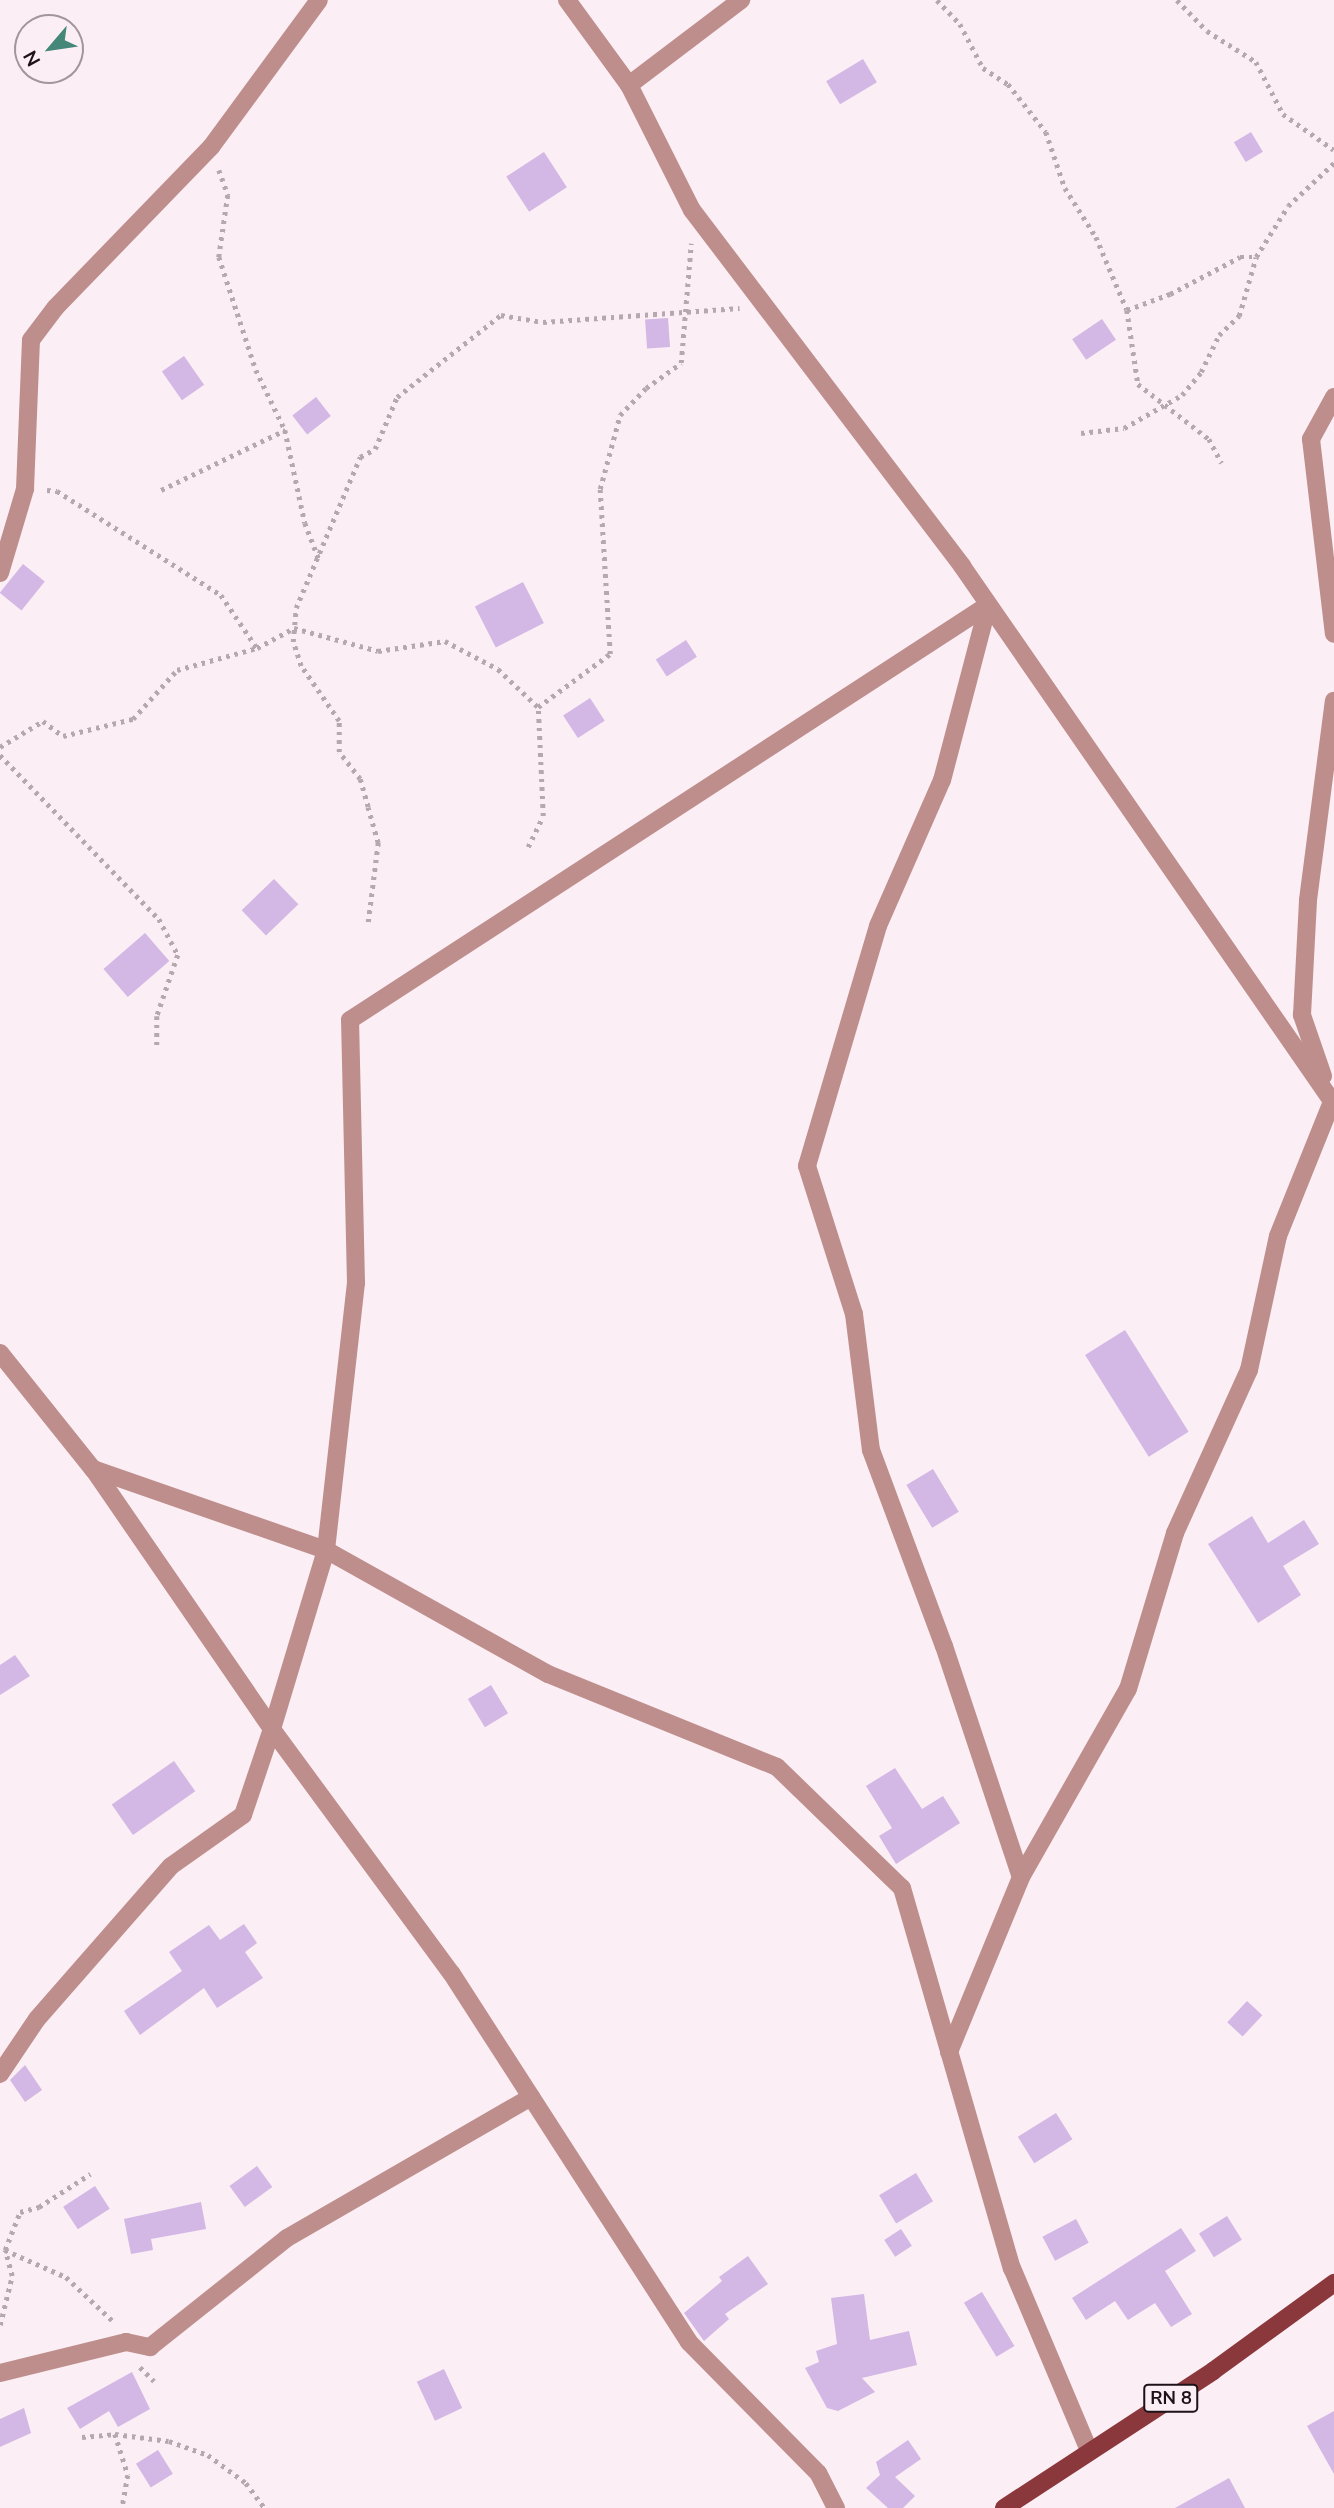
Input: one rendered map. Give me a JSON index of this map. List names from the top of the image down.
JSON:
{
  "streets": {
    "main road": ["RN 8"]
  },
  "north": "bottom left"
}
